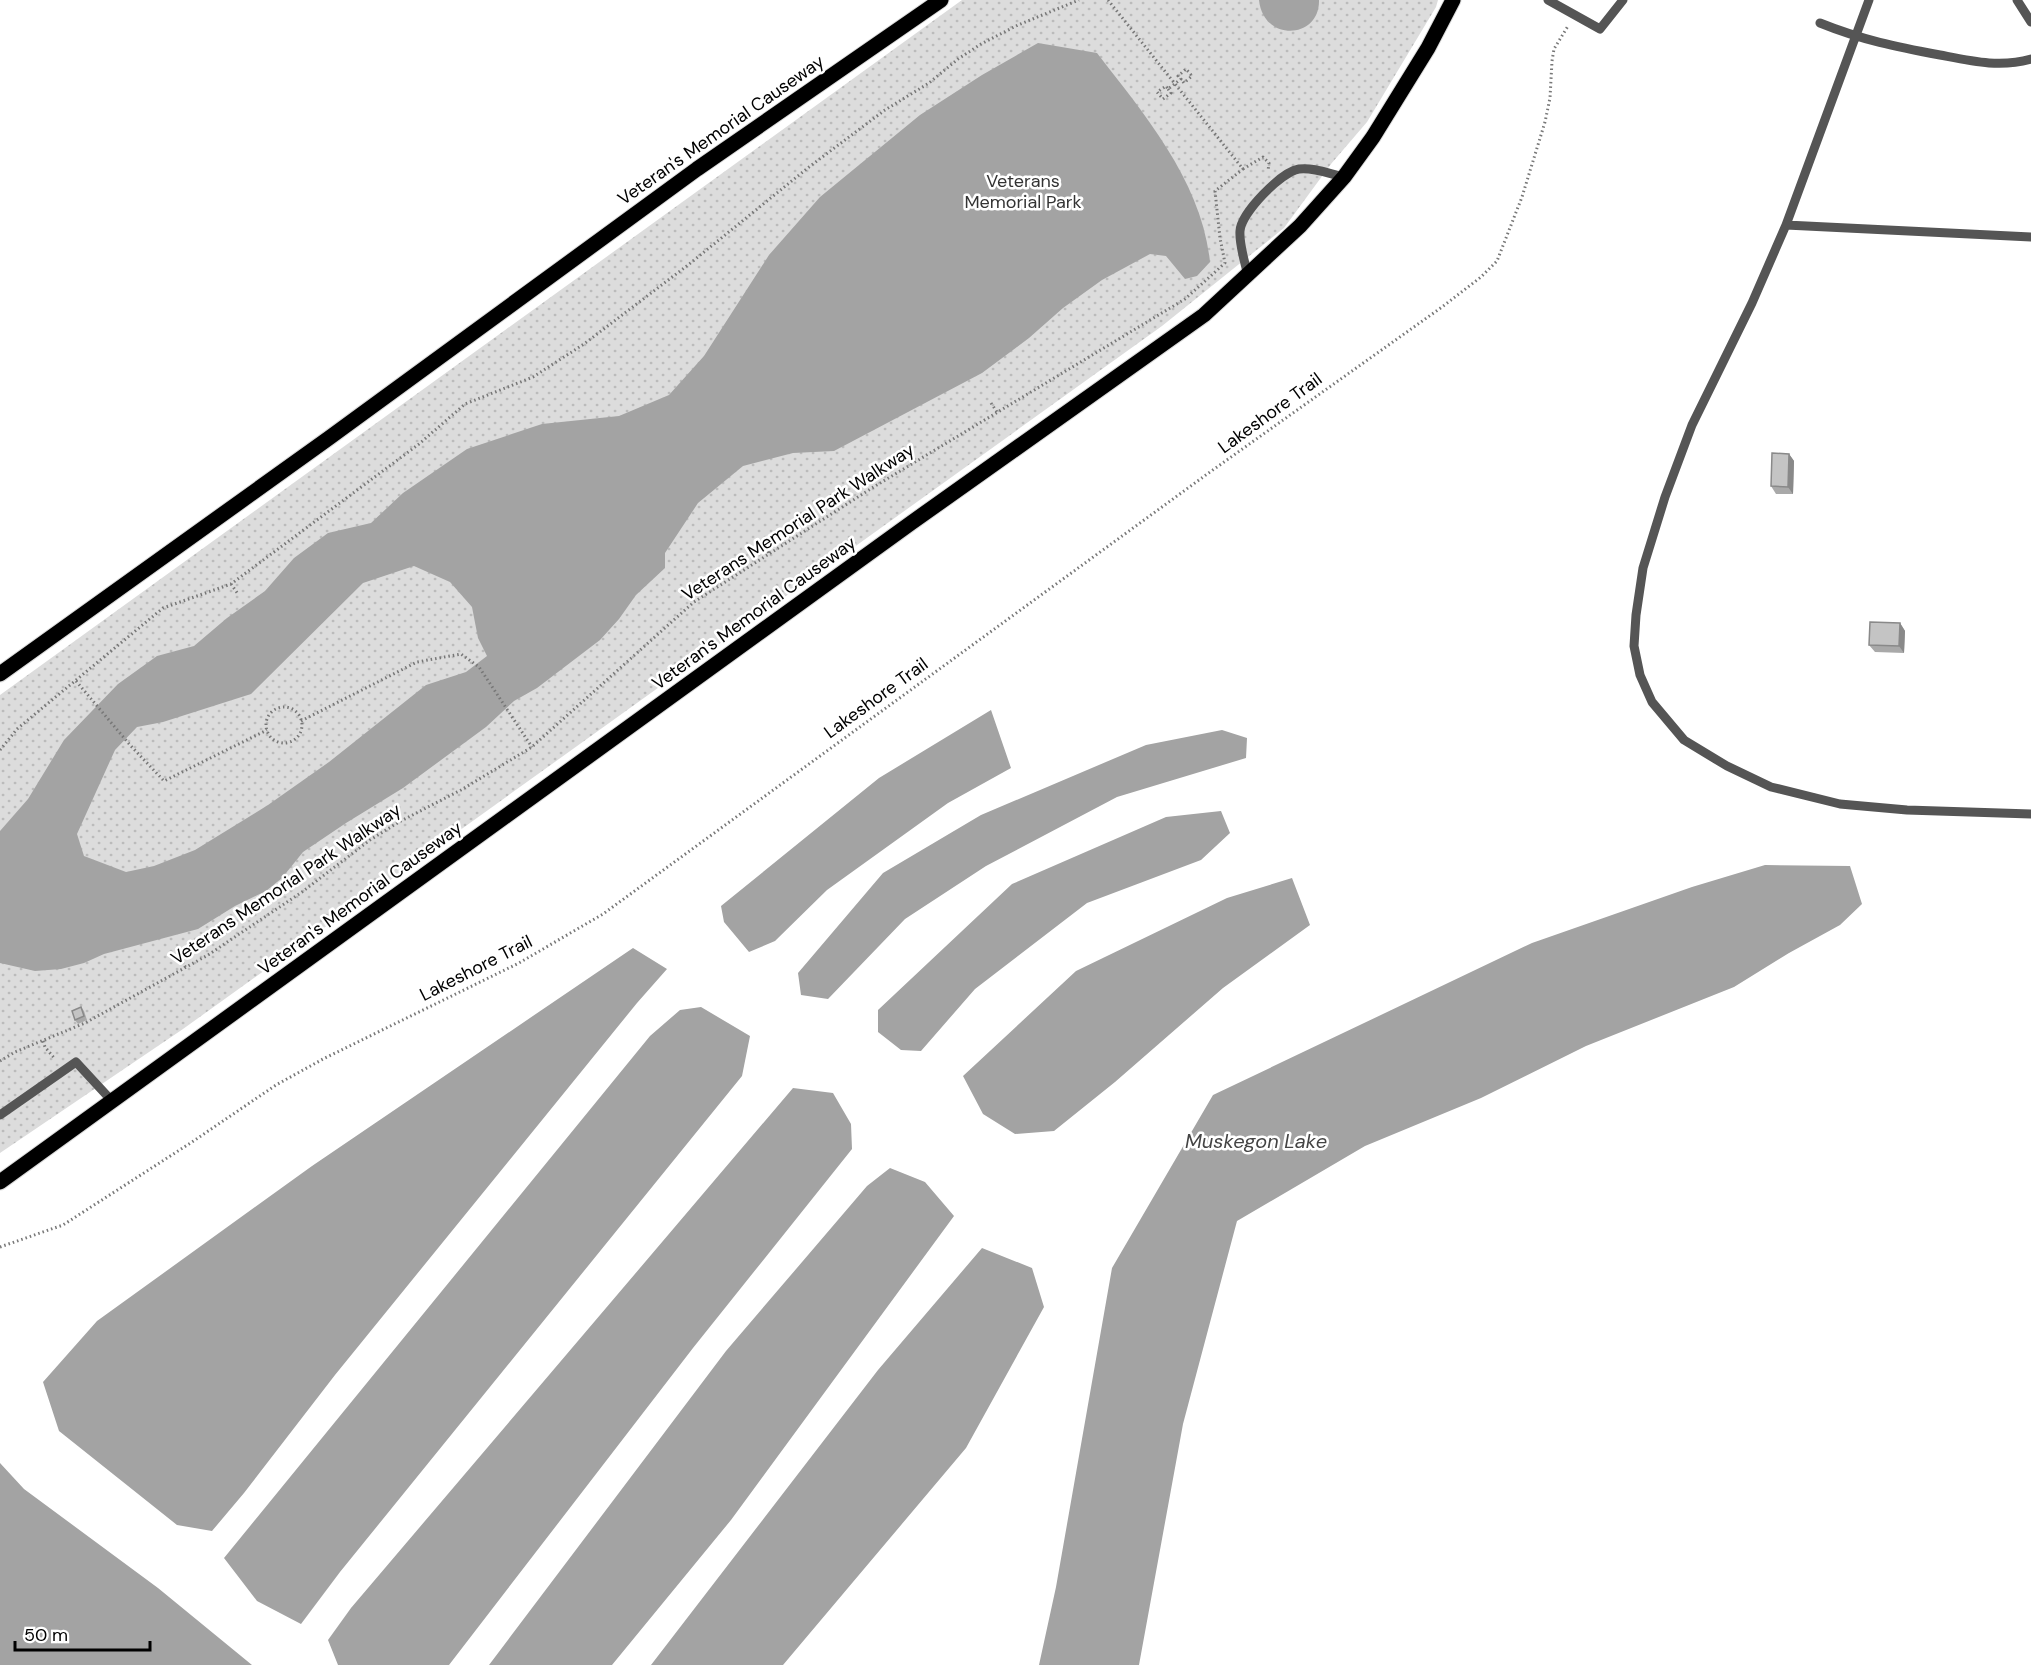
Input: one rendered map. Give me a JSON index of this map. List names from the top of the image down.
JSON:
{
  "streets": {
    "main road": ["Veteran's Memorial Causeway"],
    "path": ["Lakeshore Trail", "Veterans Memorial Park Walkway"]
  },
  "water": ["Muskegon Lake"],
  "parks": ["Veterans Memorial Park"],
  "scale_bar": "50 m"
}
